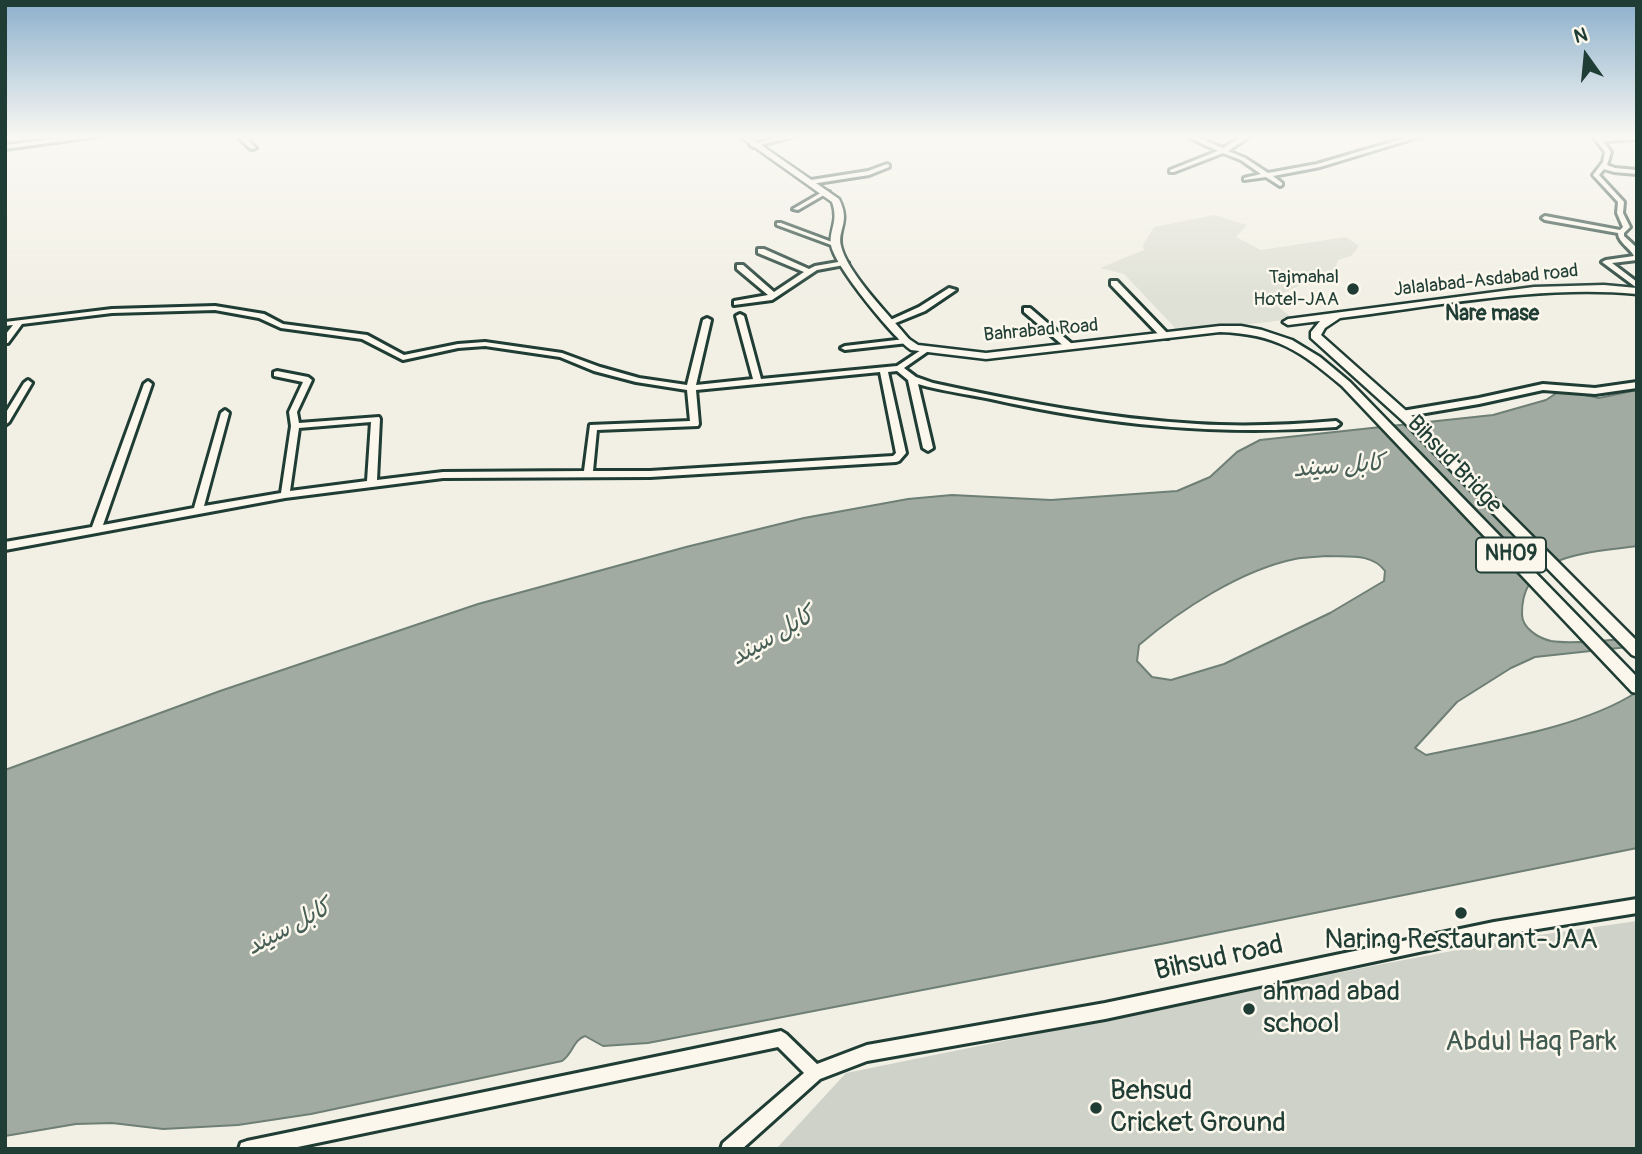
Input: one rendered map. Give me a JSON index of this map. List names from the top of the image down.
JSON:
{
  "streets": {
    "main road": [
      "Jalalabad-Asdabad road",
      "Bahrabad Road",
      "Bihsud Bridge",
      "NH09"
    ],
    "street": ["Bihsud road"]
  },
  "crossings": [
    ["Jalalabad-Asdabad road", "Bahrabad Road"],
    ["Jalalabad-Asdabad road", "NH09"],
    ["Bahrabad Road", "Bihsud Bridge"]
  ],
  "districts": ["Nare mase"],
  "water": ["کابل سيند"],
  "parks": ["Abdul Haq Park"],
  "places": [
    "Tajmahal Hotel-JAA",
    "Naring Restaurant-JAA",
    "ahmad abad school",
    "Behsud Cricket Ground"
  ],
  "north": "top"
}
